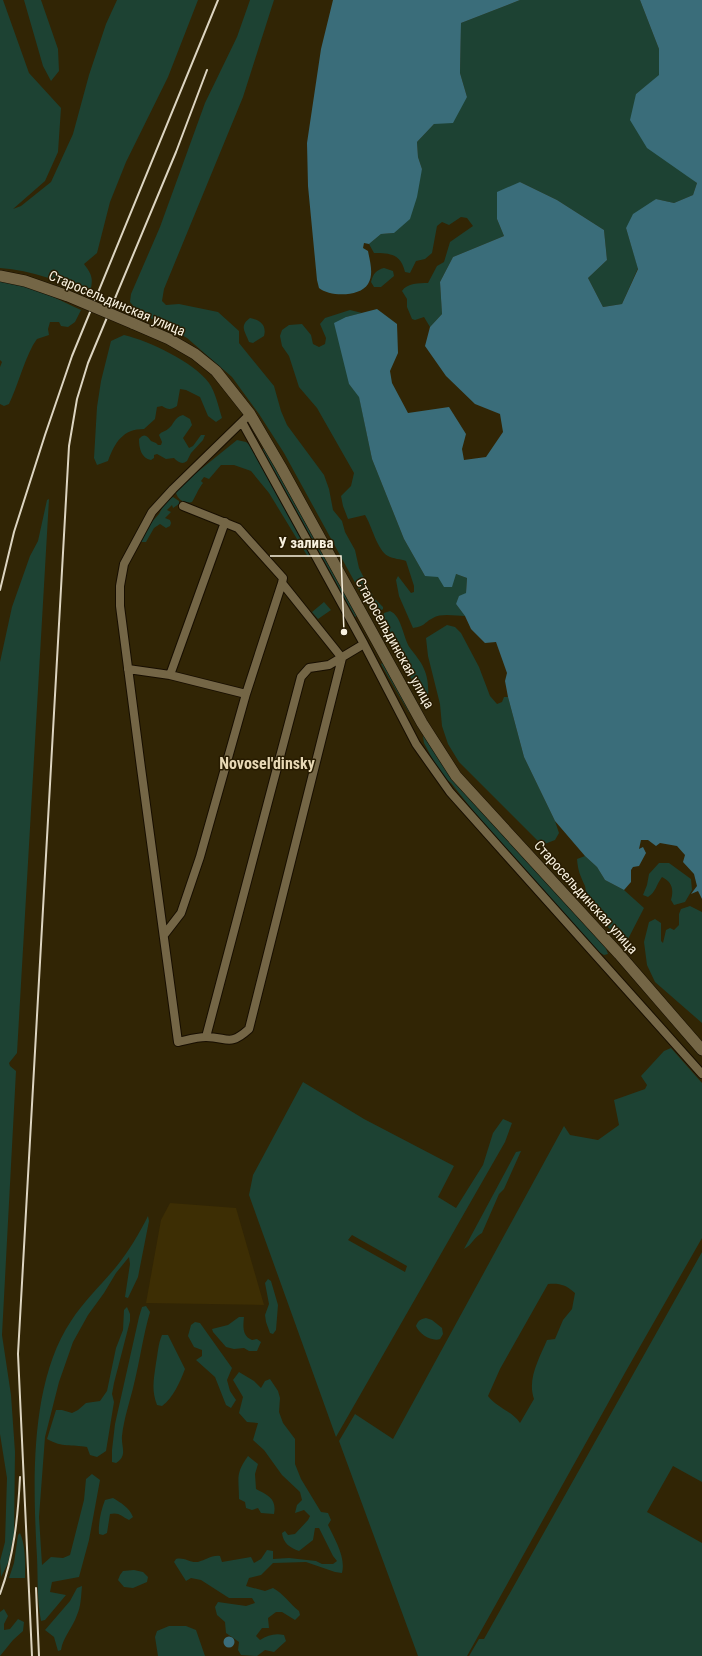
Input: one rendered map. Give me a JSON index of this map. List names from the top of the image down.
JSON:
{
  "streets": {
    "main road": ["Старосельдинская улица"]
  },
  "districts": ["Novosel'dinsky"],
  "places": ["У залива"]
}
